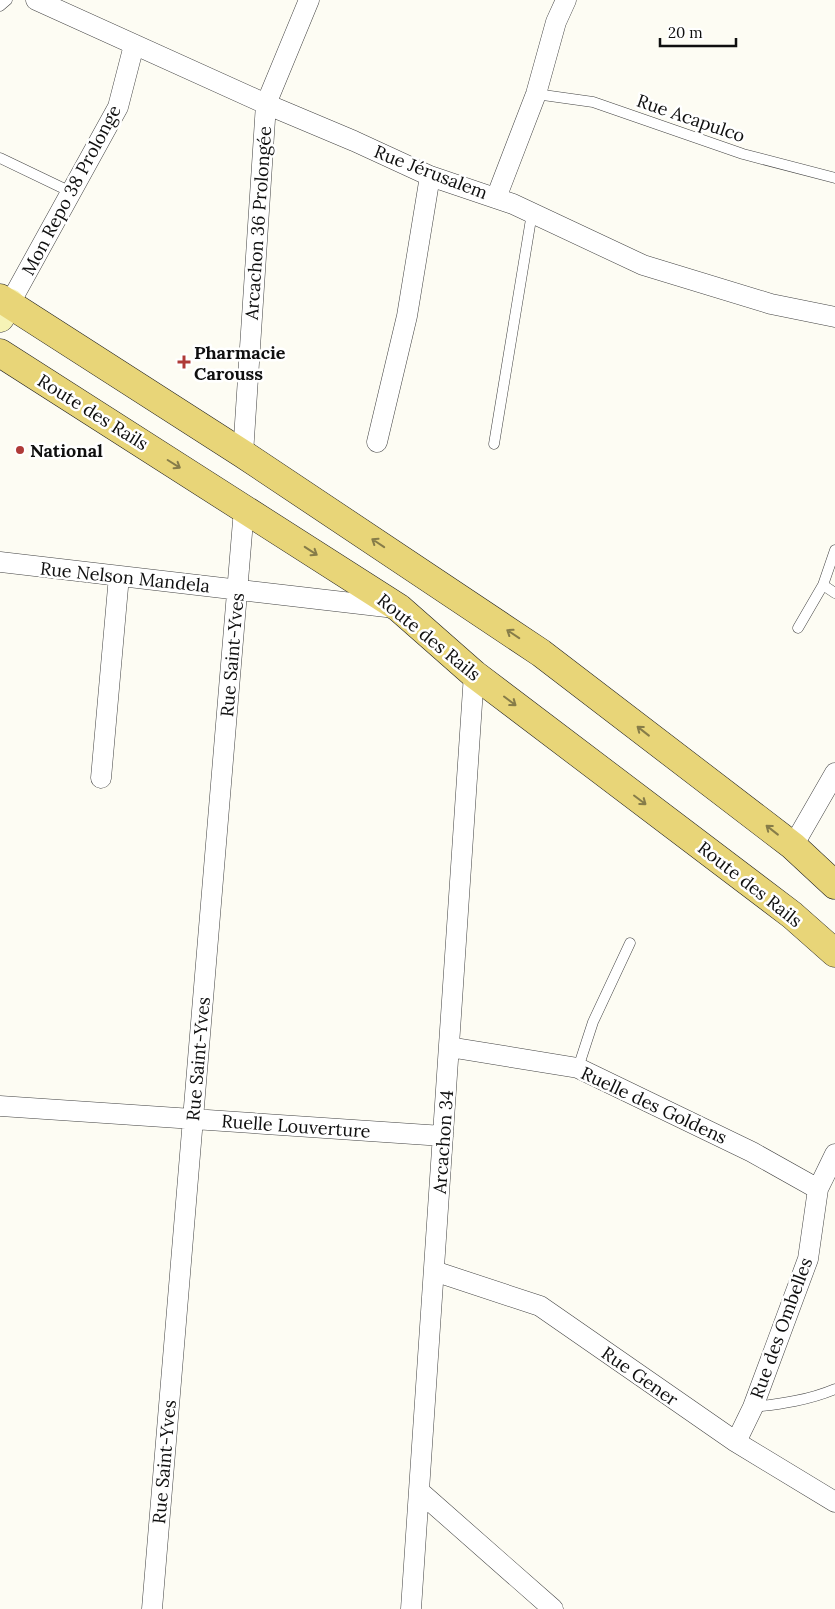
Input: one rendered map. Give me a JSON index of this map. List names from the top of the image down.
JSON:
{
  "streets": {
    "main road": ["Route des Rails"],
    "street": [
      "Rue Jérusalem",
      "Mon Repo 38 Prolonge",
      "Arcachon 36 Prolongée",
      "Rue Nelson Mandela",
      "Rue Saint-Yves",
      "Ruelle des Goldens",
      "Ruelle Louverture",
      "Arcachon 34",
      "Rue des Ombelles",
      "Rue Gener"
    ],
    "lane": ["Rue Acapulco"]
  },
  "crossings": [
    ["Rue Jérusalem", "Mon Repo 38 Prolonge"],
    ["Rue Jérusalem", "Arcachon 36 Prolongée"],
    ["Route des Rails", "Rue Nelson Mandela"],
    ["Route des Rails", "Rue Saint-Yves"],
    ["Route des Rails", "Arcachon 34"],
    ["Rue Nelson Mandela", "Rue Saint-Yves"],
    ["Rue Saint-Yves", "Ruelle Louverture"],
    ["Ruelle des Goldens", "Arcachon 34"],
    ["Ruelle des Goldens", "Rue des Ombelles"],
    ["Ruelle Louverture", "Arcachon 34"],
    ["Arcachon 34", "Rue Gener"],
    ["Rue des Ombelles", "Rue Gener"]
  ],
  "places": {
    "health": ["Pharmacie Carouss"],
    "other": ["National"]
  },
  "scale_bar": "20 m"
}
